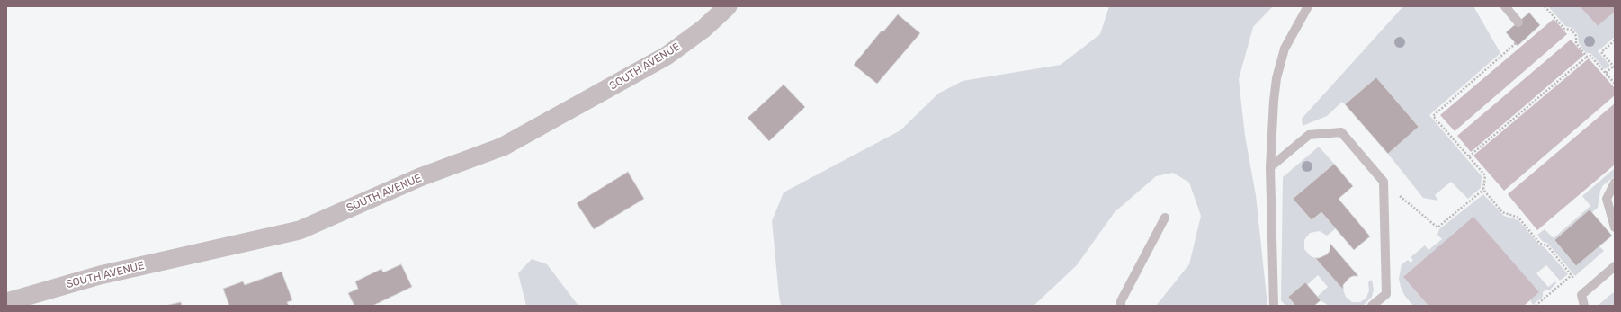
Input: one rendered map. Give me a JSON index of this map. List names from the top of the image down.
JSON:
{
  "streets": {
    "street": ["SOUTH AVENUE"]
  }
}
